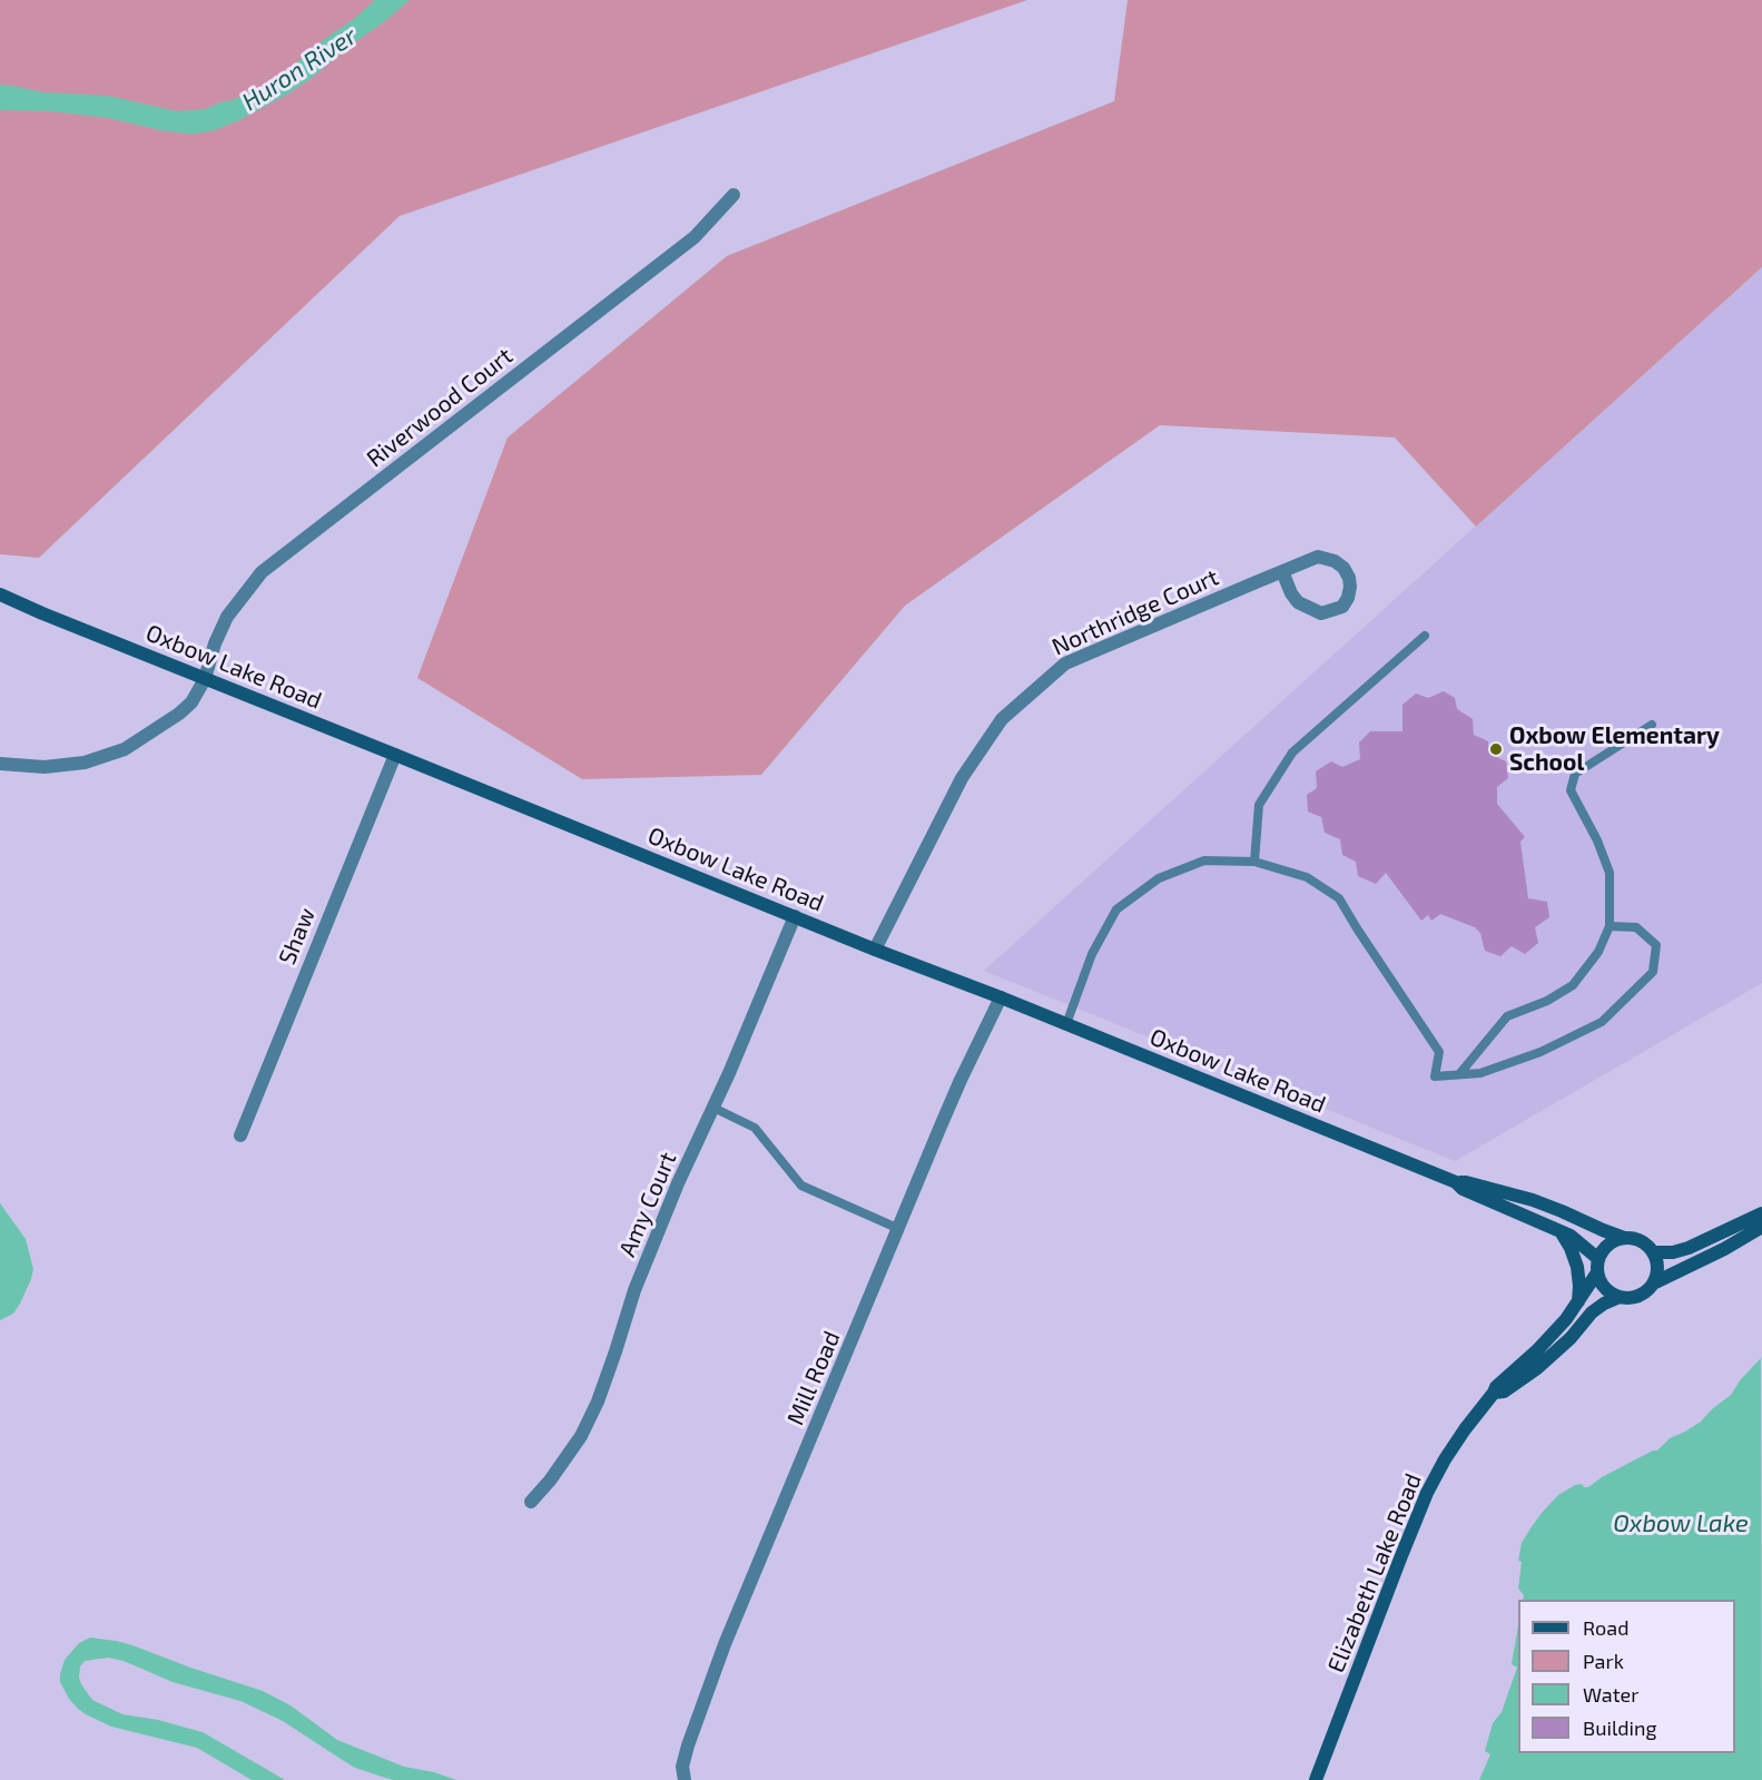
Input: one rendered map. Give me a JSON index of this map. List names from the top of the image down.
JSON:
{
  "streets": {
    "street": [
      "Riverwood Court",
      "Northridge Court",
      "Oxbow Lake Road",
      "Shaw",
      "Amy Court",
      "Mill Road",
      "Elizabeth Lake Road"
    ]
  },
  "crossings": [
    ["Riverwood Court", "Oxbow Lake Road"],
    ["Northridge Court", "Oxbow Lake Road"],
    ["Oxbow Lake Road", "Shaw"],
    ["Oxbow Lake Road", "Amy Court"],
    ["Oxbow Lake Road", "Mill Road"],
    ["Oxbow Lake Road", "Elizabeth Lake Road"]
  ],
  "water": ["Huron River", "Oxbow Lake"],
  "places": ["Oxbow Elementary School"],
  "legend": [
    "Road",
    "Park",
    "Water",
    "Building"
  ]
}
